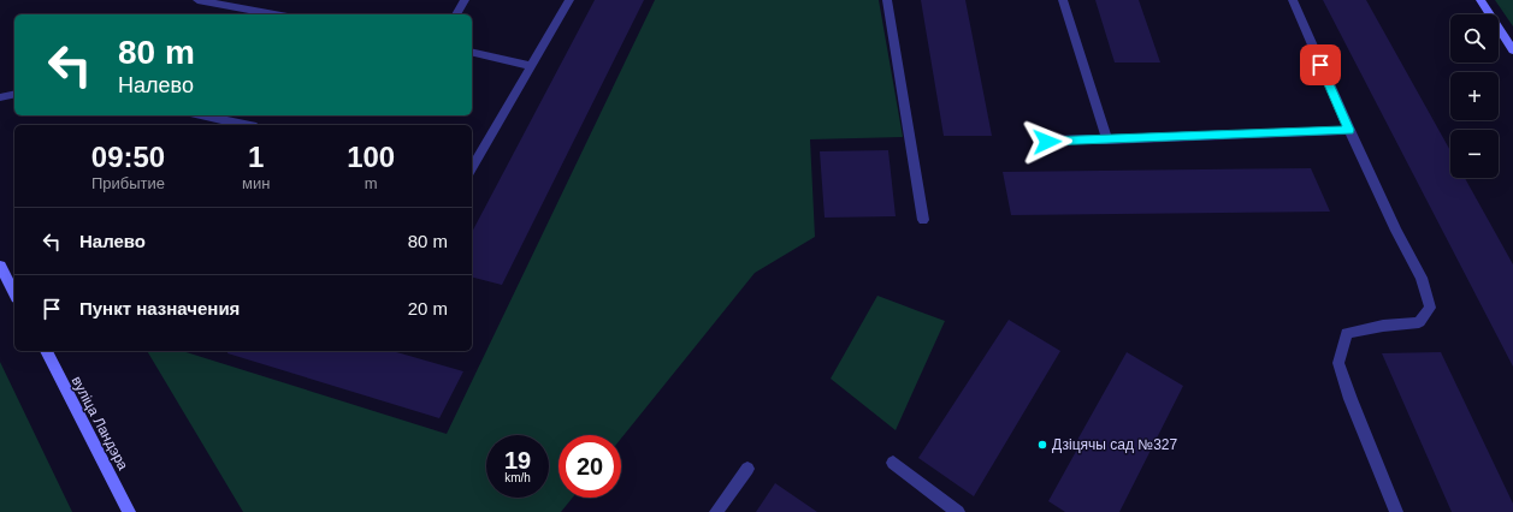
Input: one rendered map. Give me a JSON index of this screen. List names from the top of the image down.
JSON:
{
  "streets": {
    "street": ["вуліца Ландэра"]
  },
  "places": ["Дзіцячы сад №327"],
  "page": {
    "map_buttons": ["+", "−"],
    "turn": ["80 m", "Налево"],
    "eta": [
      "09:50",
      "Прибытие",
      "1",
      "мин",
      "100",
      "m"
    ],
    "list": [
      {
        "name": "Налево",
        "value": "80 m"
      },
      {
        "name": "Пункт назначения",
        "value": "20 m"
      }
    ],
    "speed": "19 km/h",
    "limit": "20"
  }
}
